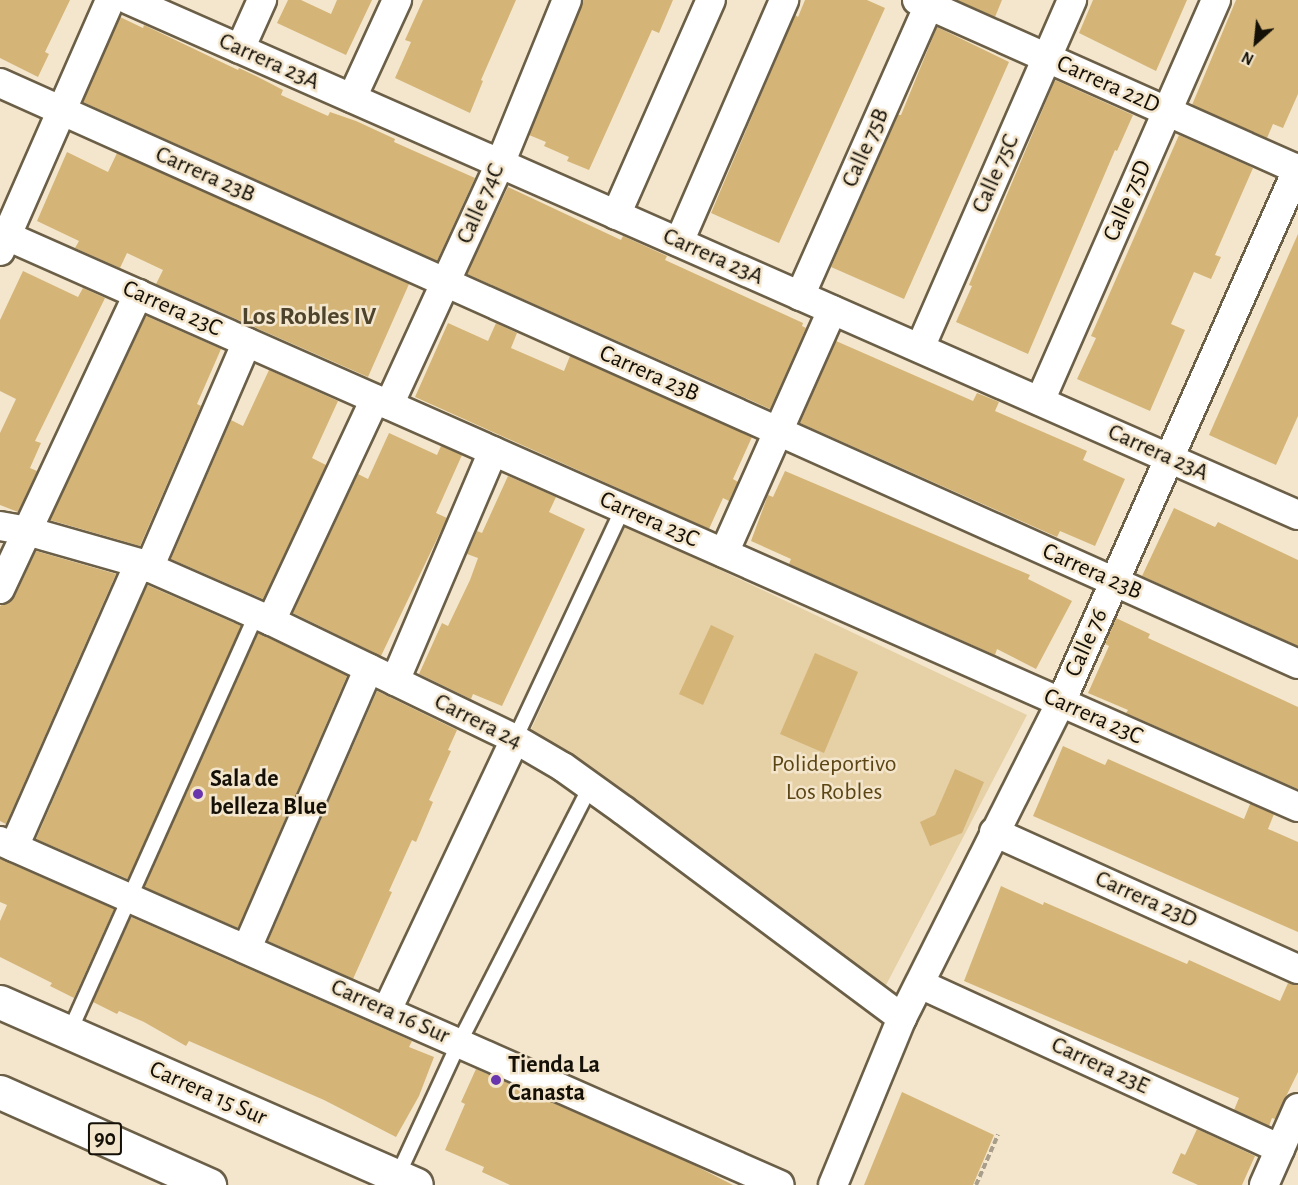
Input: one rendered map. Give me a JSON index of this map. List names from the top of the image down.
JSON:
{
  "streets": {
    "main road": ["Carrera 15 Sur", "90"],
    "street": [
      "Carrera 23A",
      "Carrera 22D",
      "Calle 75B",
      "Calle 75C",
      "Carrera 23B",
      "Calle 75D",
      "Calle 74C",
      "Carrera 23C",
      "Calle 76",
      "Carrera 24",
      "Carrera 23D",
      "Carrera 16 Sur",
      "Carrera 23E"
    ]
  },
  "crossings": [
    ["Carrera 23A", "Calle 75B"],
    ["Carrera 23A", "Calle 75C"],
    ["Carrera 23A", "Calle 75D"],
    ["Carrera 23A", "Calle 74C"],
    ["Carrera 23A", "Calle 76"],
    ["Carrera 22D", "Calle 75B"],
    ["Carrera 22D", "Calle 75C"],
    ["Carrera 22D", "Calle 75D"],
    ["Carrera 22D", "Calle 76"],
    ["Carrera 23B", "Calle 74C"],
    ["Carrera 23B", "Calle 76"],
    ["Calle 74C", "Carrera 23C"],
    ["Calle 74C", "Carrera 24"],
    ["Carrera 23C", "Calle 76"],
    ["Calle 76", "Carrera 24"],
    ["Calle 76", "Carrera 23D"],
    ["Calle 76", "Carrera 23E"]
  ],
  "districts": ["Los Robles IV"],
  "parks": ["Polideportivo Los Robles"],
  "places": ["Sala de belleza Blue", "Tienda La Canasta"],
  "north": "bottom left"
}
